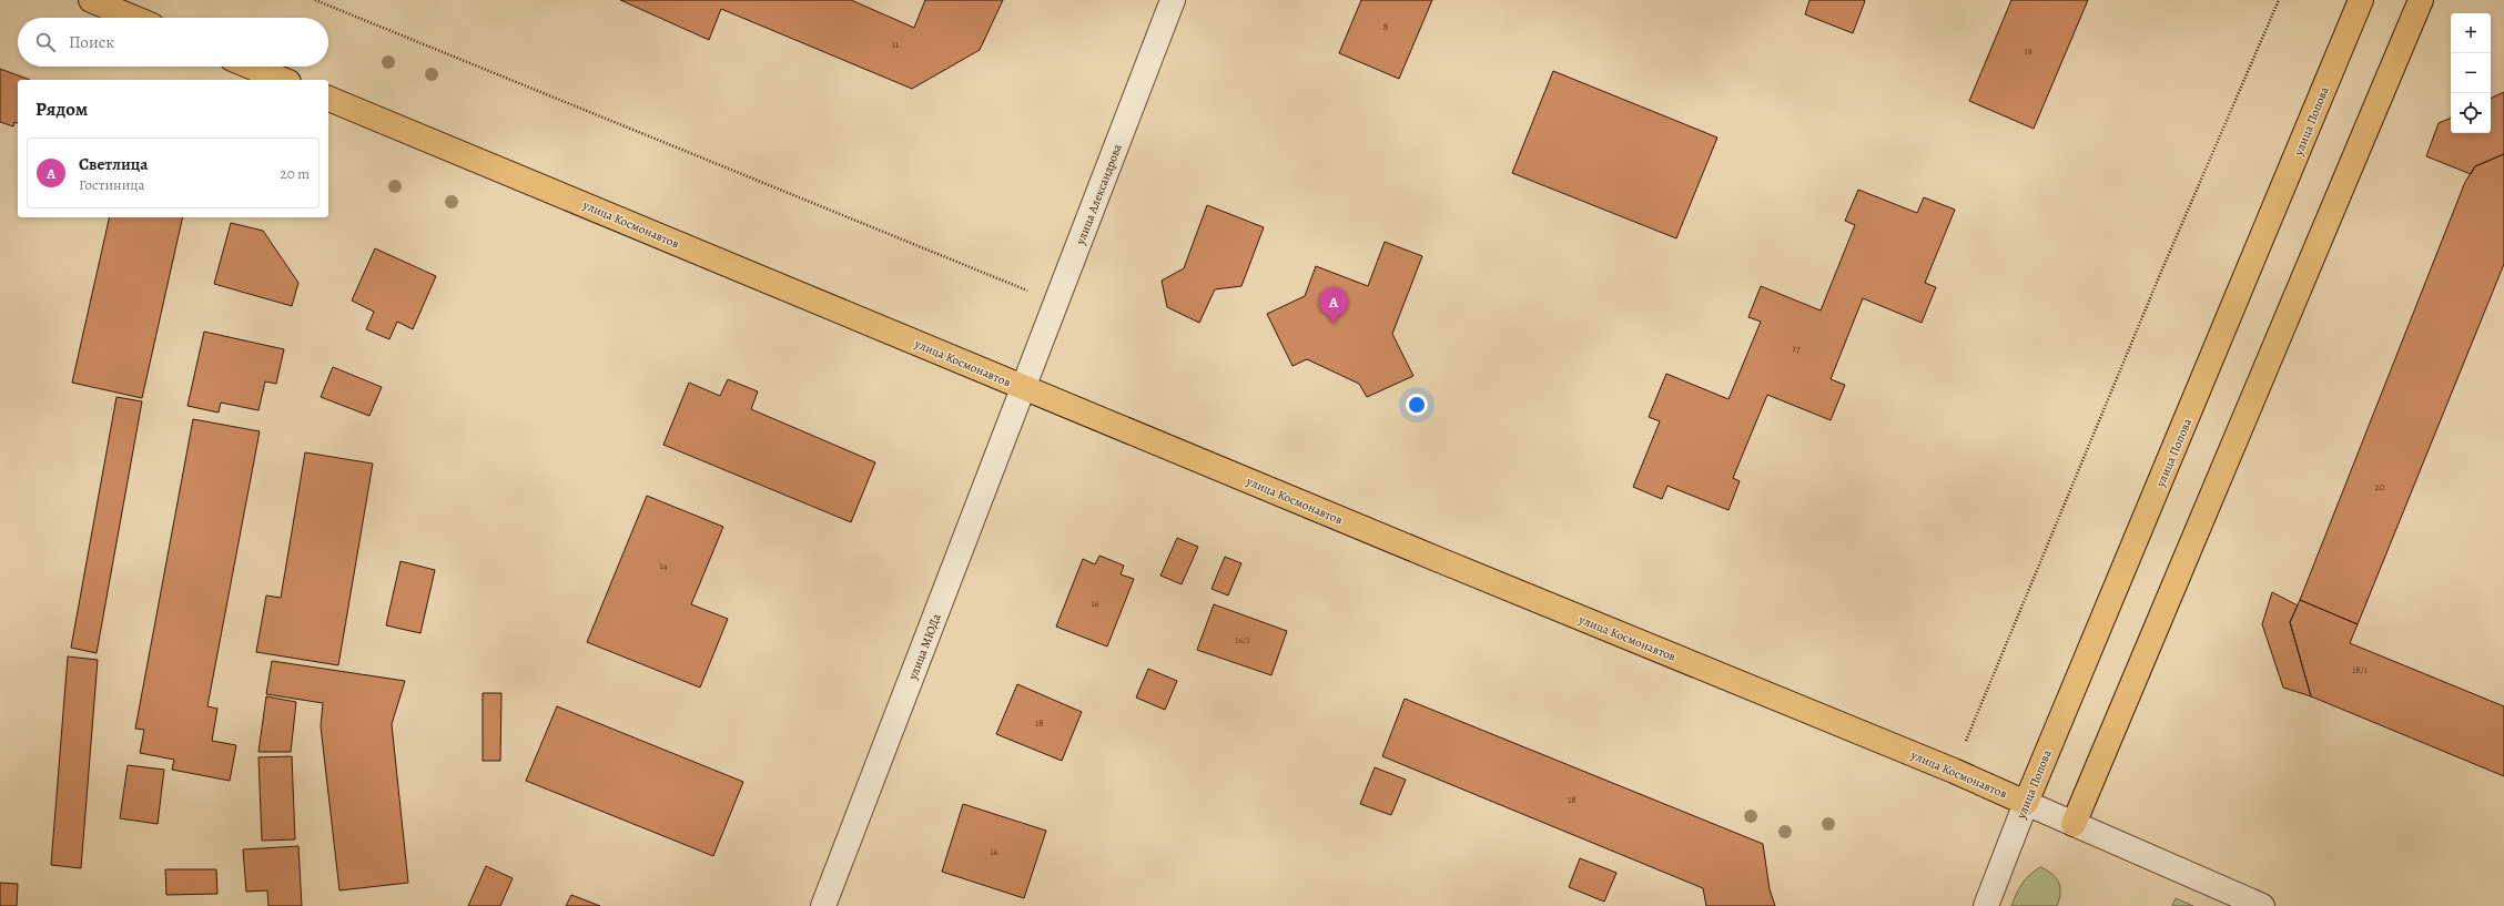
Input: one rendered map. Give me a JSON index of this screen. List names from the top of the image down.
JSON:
{
  "streets": {
    "main road": ["улица Попова", "улица Космонавтов"],
    "street": ["улица Александрова", "улица МЮДа"]
  },
  "crossings": [
    ["улица Попова", "улица Космонавтов"],
    ["улица Александрова", "улица Космонавтов"],
    ["улица Александрова", "улица МЮДа"],
    ["улица Космонавтов", "улица МЮДа"]
  ],
  "house_numbers": [
    "8",
    "11",
    "19",
    "17",
    "20",
    "14",
    "16",
    "16/1",
    "18/1",
    "18",
    "18",
    "16"
  ],
  "page": {
    "map_buttons": ["+", "−"],
    "search": "Поиск",
    "heading": "Рядом",
    "list": [
      {
        "mark": "A",
        "name": "Светлица",
        "note": "Гостиница",
        "value": "20 m"
      }
    ],
    "pins": "A"
  }
}
